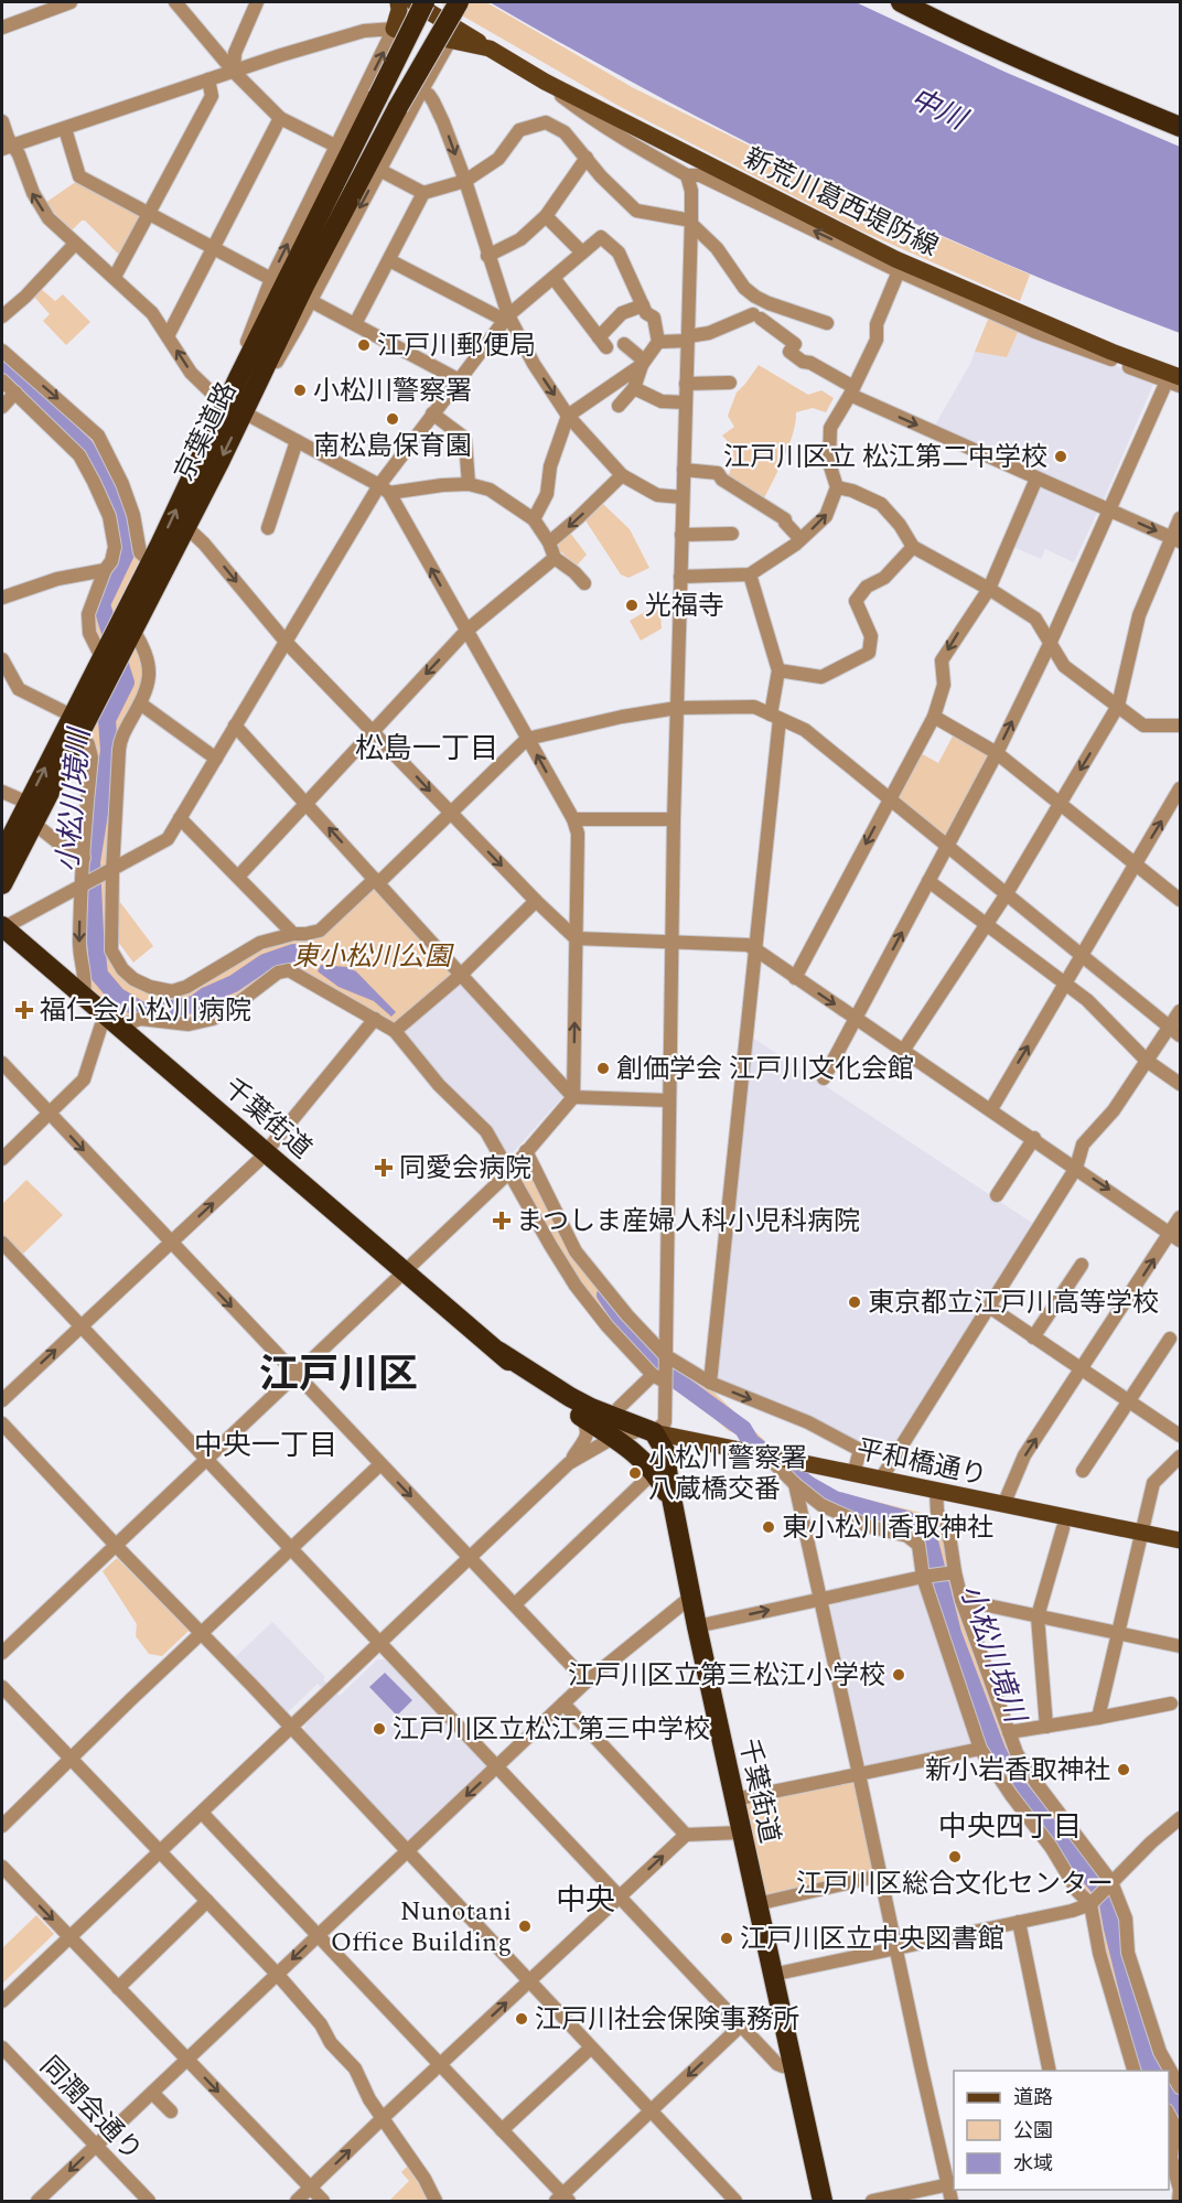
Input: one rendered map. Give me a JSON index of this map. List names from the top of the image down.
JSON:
{
  "streets": {
    "highway": ["京葉道路", "千葉街道"],
    "main road": ["新荒川葛西堤防線", "平和橋通り"],
    "street": ["同潤会通り"]
  },
  "crossings": [
    ["千葉街道", "平和橋通り"]
  ],
  "districts": [
    "松島一丁目",
    "江戸川区",
    "中央一丁目",
    "中央四丁目",
    "中央"
  ],
  "water": ["中川", "小松川境川"],
  "parks": ["東小松川公園"],
  "places": {
    "other": [
      "江戸川郵便局",
      "小松川警察署",
      "南松島保育園",
      "江戸川区立 松江第二中学校",
      "光福寺",
      "創価学会 江戸川文化会館",
      "東京都立江戸川高等学校",
      "小松川警察署 八蔵橋交番",
      "東小松川香取神社",
      "江戸川区立第三松江小学校",
      "江戸川区立松江第三中学校",
      "新小岩香取神社",
      "江戸川区総合文化センター",
      "Nunotani Office Building",
      "江戸川区立中央図書館",
      "江戸川社会保険事務所"
    ],
    "health": ["福仁会小松川病院", "同愛会病院", "まつしま産婦人科小児科病院"]
  },
  "legend": ["道路", "公園", "水域"]
}
